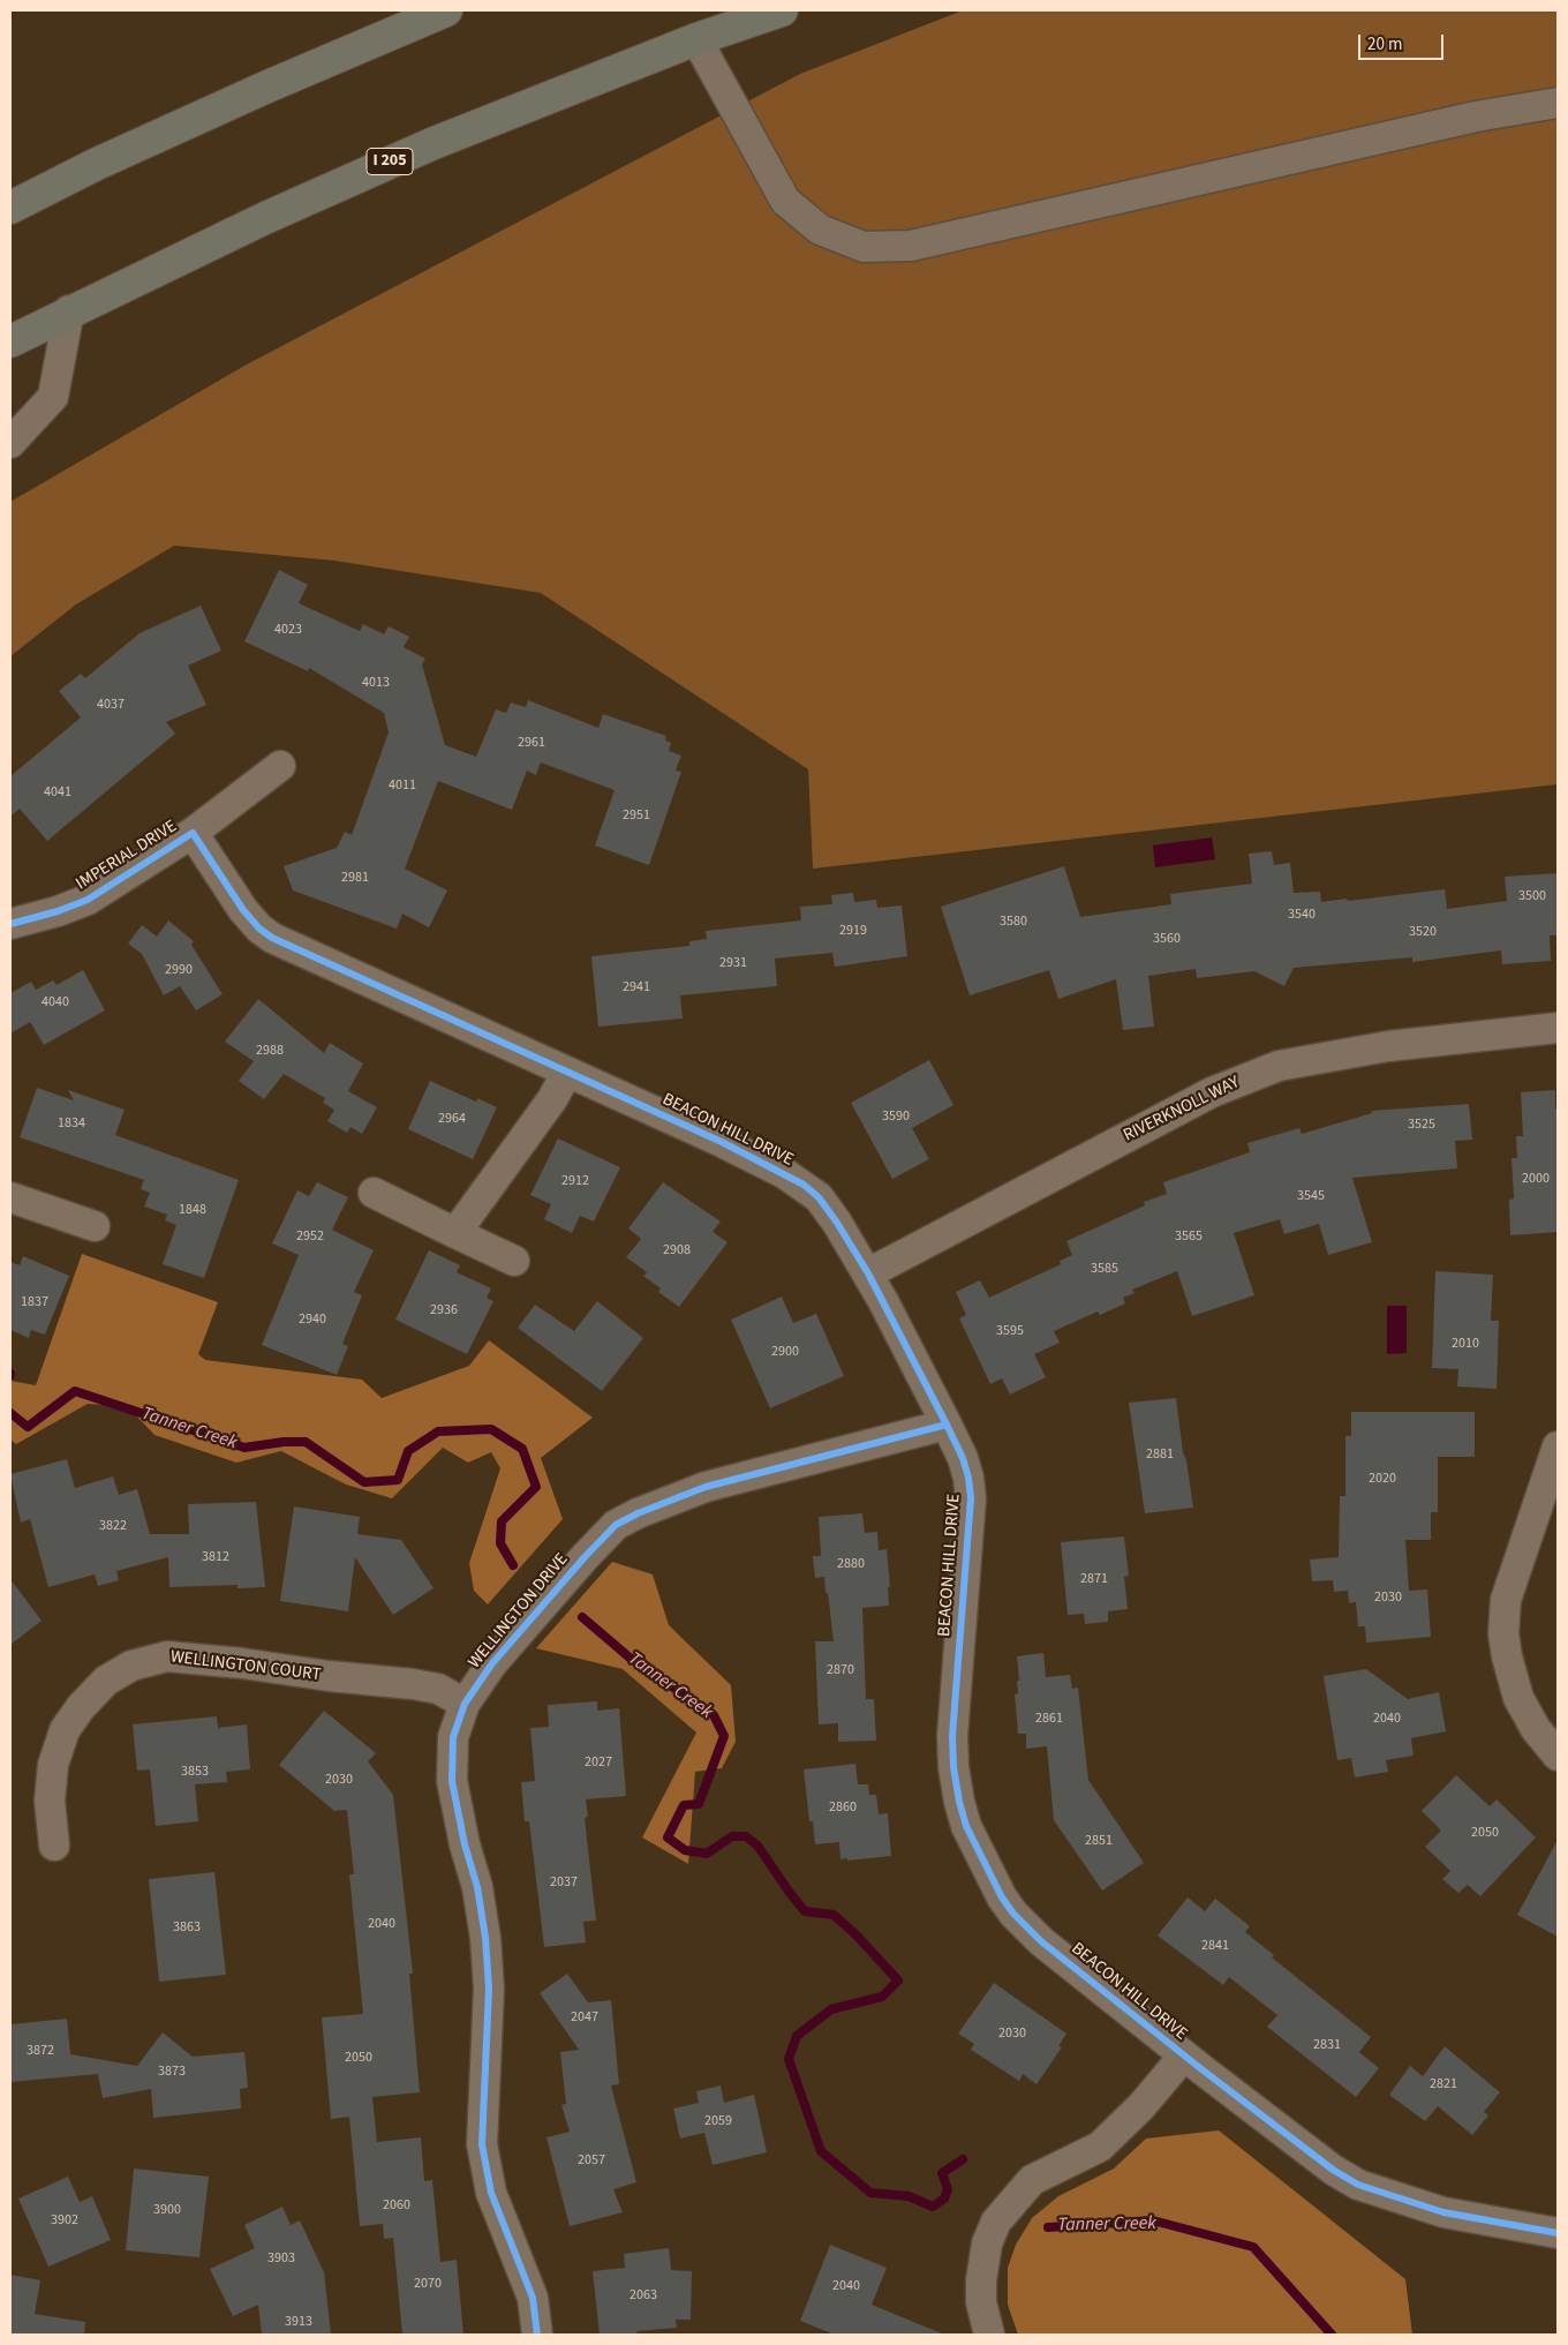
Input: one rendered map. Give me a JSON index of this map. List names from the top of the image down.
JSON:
{
  "streets": {
    "highway": ["I 205"],
    "street": [
      "IMPERIAL DRIVE",
      "RIVERKNOLL WAY",
      "BEACON HILL DRIVE",
      "WELLINGTON DRIVE",
      "WELLINGTON COURT"
    ]
  },
  "crossings": [
    ["IMPERIAL DRIVE", "BEACON HILL DRIVE"],
    ["RIVERKNOLL WAY", "BEACON HILL DRIVE"],
    ["BEACON HILL DRIVE", "WELLINGTON DRIVE"],
    ["WELLINGTON DRIVE", "WELLINGTON COURT"]
  ],
  "water": ["Tanner Creek"],
  "house_numbers": [
    "4023",
    "4013",
    "4037",
    "2961",
    "4011",
    "4041",
    "2951",
    "2981",
    "3500",
    "3540",
    "3580",
    "2919",
    "3520",
    "3560",
    "2931",
    "2990",
    "2941",
    "4040",
    "2988",
    "3590",
    "2964",
    "1834",
    "3525",
    "2000",
    "2912",
    "3545",
    "1848",
    "2952",
    "3565",
    "2908",
    "3585",
    "1837",
    "2936",
    "2940",
    "3595",
    "2010",
    "2900",
    "2881",
    "2020",
    "3822",
    "3812",
    "2880",
    "2871",
    "2030",
    "2870",
    "2861",
    "2040",
    "2027",
    "3853",
    "2030",
    "2860",
    "2050",
    "2851",
    "2037",
    "2040",
    "3863",
    "2841",
    "2047",
    "2030",
    "2831",
    "3872",
    "2050",
    "3873",
    "2821",
    "2059",
    "2057",
    "2060",
    "3900",
    "3902",
    "3903",
    "2070",
    "2040",
    "2063",
    "3913"
  ],
  "scale_bar": "20 m"
}
